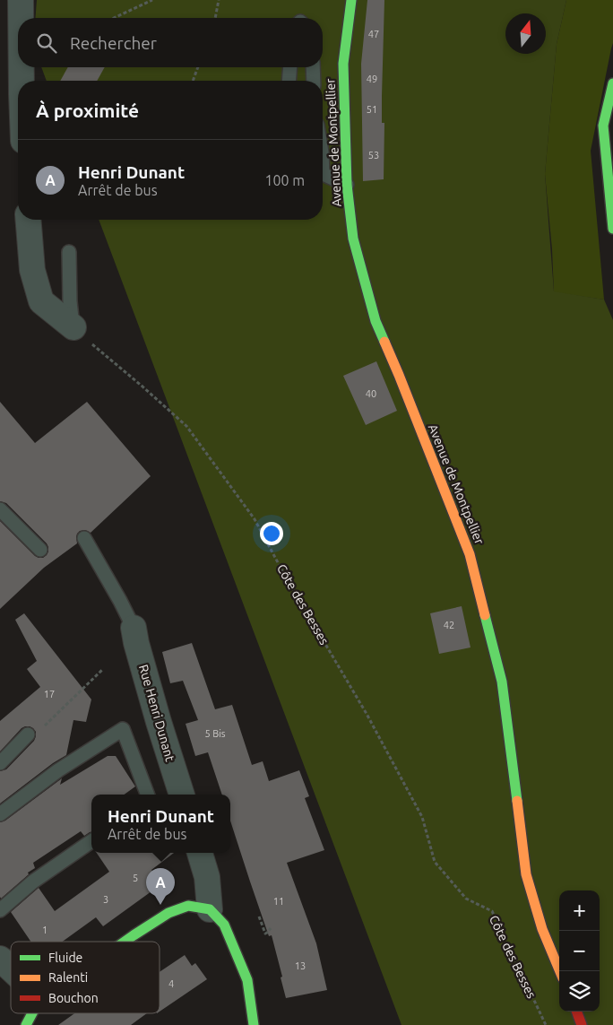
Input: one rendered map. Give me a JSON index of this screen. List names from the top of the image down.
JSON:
{
  "streets": {
    "main road": ["Avenue de Montpellier"],
    "street": ["Rue Henri Dunant"],
    "path": ["Côte des Besses"]
  },
  "house_numbers": [
    "47",
    "49",
    "51",
    "53",
    "40",
    "42",
    "17",
    "5 Bis",
    "5",
    "3",
    "11",
    "1",
    "13",
    "4"
  ],
  "legend": ["Fluide", "Ralenti", "Bouchon"],
  "north": "top",
  "page": {
    "search": "Rechercher",
    "heading": "À proximité",
    "list": [
      {
        "mark": "A",
        "name": "Henri Dunant",
        "note": "Arrêt de bus",
        "value": "100 m"
      }
    ],
    "popup": ["Henri Dunant", "Arrêt de bus"],
    "pins": "A",
    "map_buttons": ["+", "−"]
  }
}
